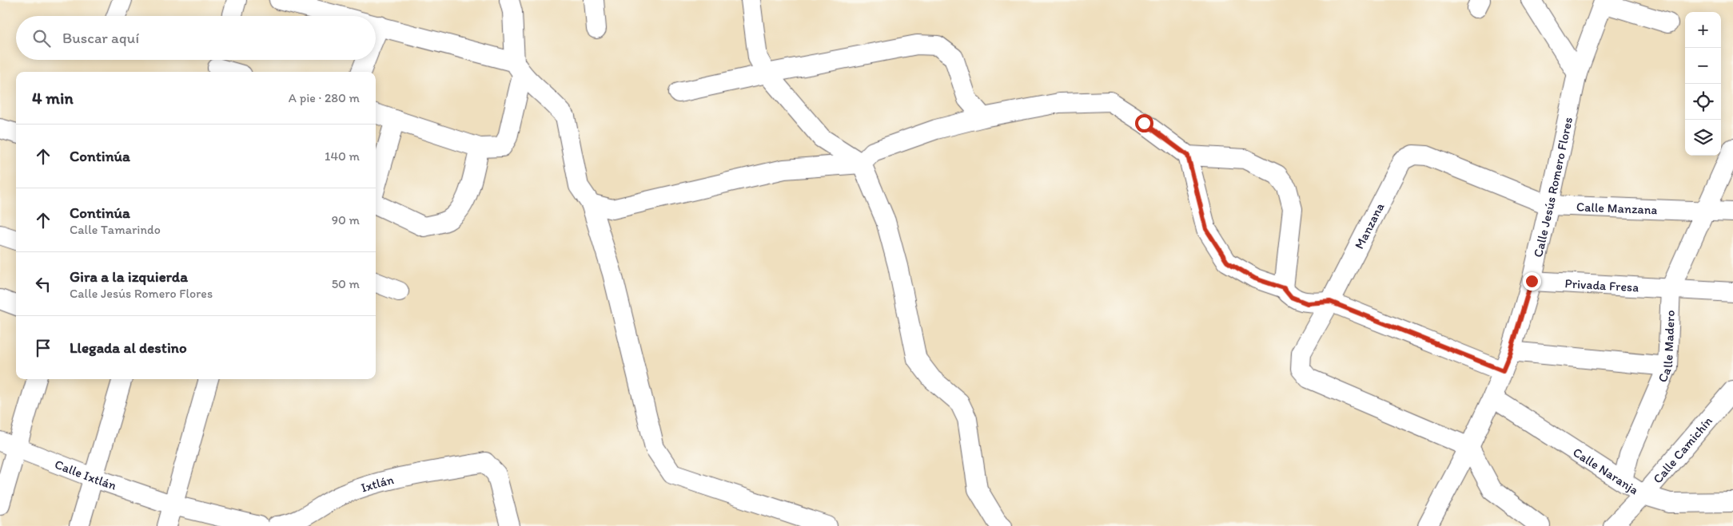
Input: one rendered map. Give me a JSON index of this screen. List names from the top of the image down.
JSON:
{
  "streets": {
    "street": [
      "Calle Jesús Romero Flores",
      "Calle Manzana",
      "Manzana",
      "Privada Fresa",
      "Calle Madero",
      "Calle Camichín",
      "Calle Naranja",
      "Calle Ixtlán",
      "Ixtlán"
    ]
  },
  "crossings": [
    ["Calle Jesús Romero Flores", "Calle Manzana"],
    ["Calle Jesús Romero Flores", "Manzana"],
    ["Calle Jesús Romero Flores", "Privada Fresa"],
    ["Calle Jesús Romero Flores", "Calle Naranja"],
    ["Calle Manzana", "Manzana"],
    ["Calle Manzana", "Calle Madero"],
    ["Privada Fresa", "Calle Madero"],
    ["Calle Madero", "Calle Naranja"],
    ["Calle Camichín", "Calle Naranja"]
  ],
  "page": {
    "map_buttons": ["+", "−"],
    "search": "Buscar aquí",
    "heading": ["4 min", "A pie · 280 m"],
    "list": [
      ["Continúa", "140 m"],
      ["Continúa", "Calle Tamarindo", "90 m"],
      ["Gira a la izquierda", "Calle Jesús Romero Flores", "50 m"],
      "Llegada al destino"
    ]
  }
}
